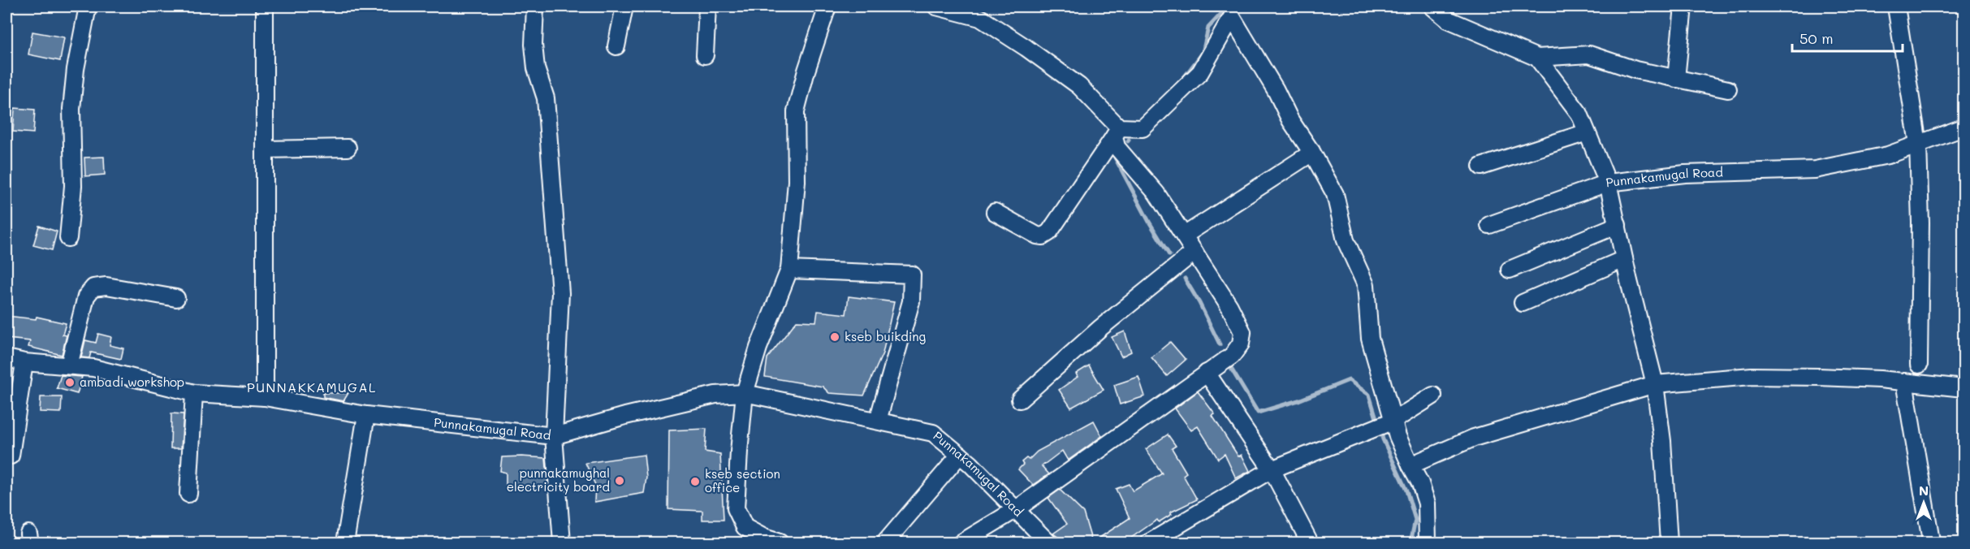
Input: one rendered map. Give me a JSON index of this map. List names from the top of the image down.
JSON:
{
  "streets": {
    "street": ["Punnakamugal Road"]
  },
  "districts": ["PUNNAKKAMUGAL"],
  "places": [
    "kseb buikding",
    "ambadi workshop",
    "punnakamughal electricity board",
    "kseb section office"
  ],
  "scale_bar": "50 m",
  "north": "top"
}
